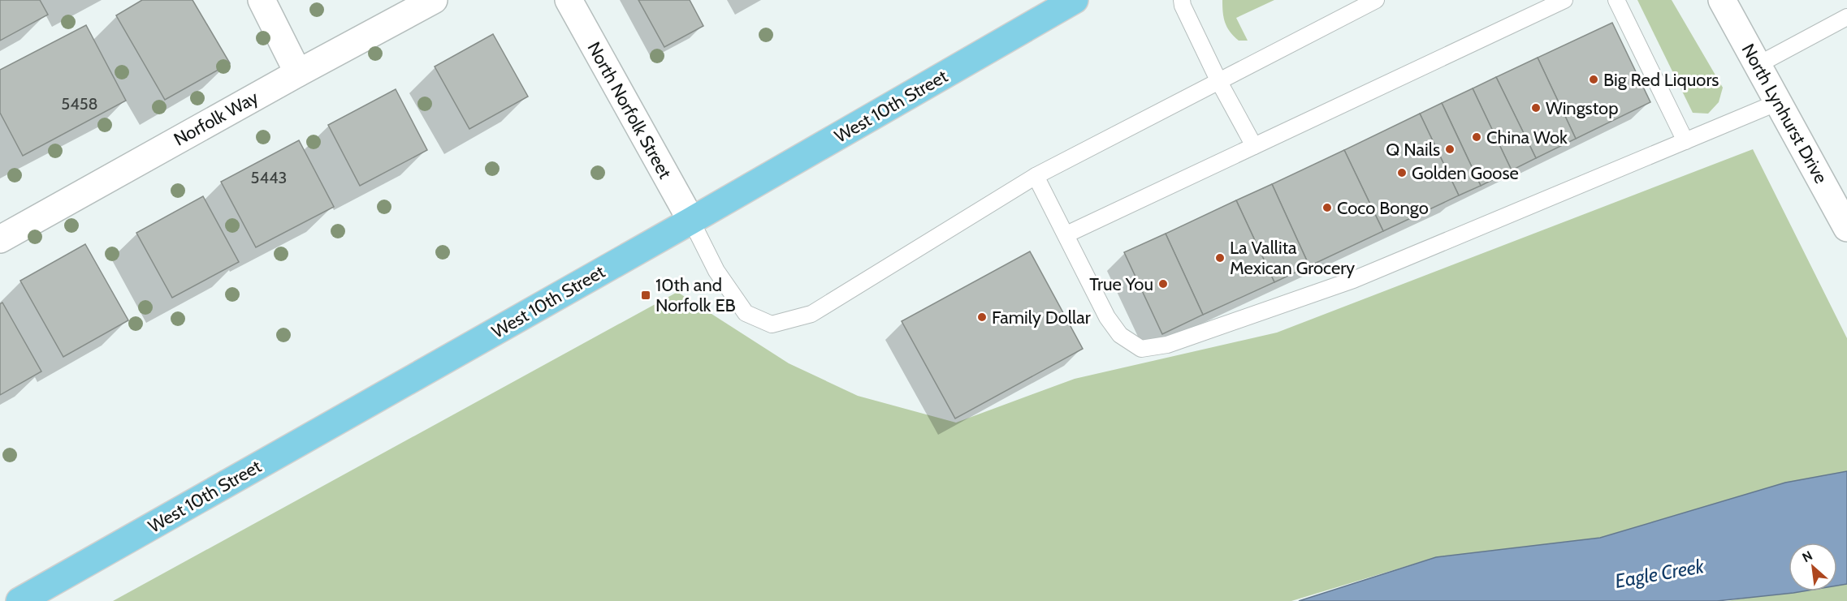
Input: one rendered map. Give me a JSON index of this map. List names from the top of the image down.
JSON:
{
  "streets": {
    "main road": ["West 10th Street"],
    "street": ["North Norfolk Street", "North Lynhurst Drive", "Norfolk Way"]
  },
  "crossings": [
    ["West 10th Street", "North Norfolk Street"]
  ],
  "water": ["Eagle Creek"],
  "places": {
    "other": [
      "Big Red Liquors",
      "Wingstop",
      "China Wok",
      "Q Nails",
      "Golden Goose",
      "Coco Bongo",
      "La Vallita Mexican Grocery",
      "True You",
      "Family Dollar"
    ],
    "transit": ["10th and Norfolk EB"]
  },
  "house_numbers": ["5458", "5443"],
  "north": "top left"
}
